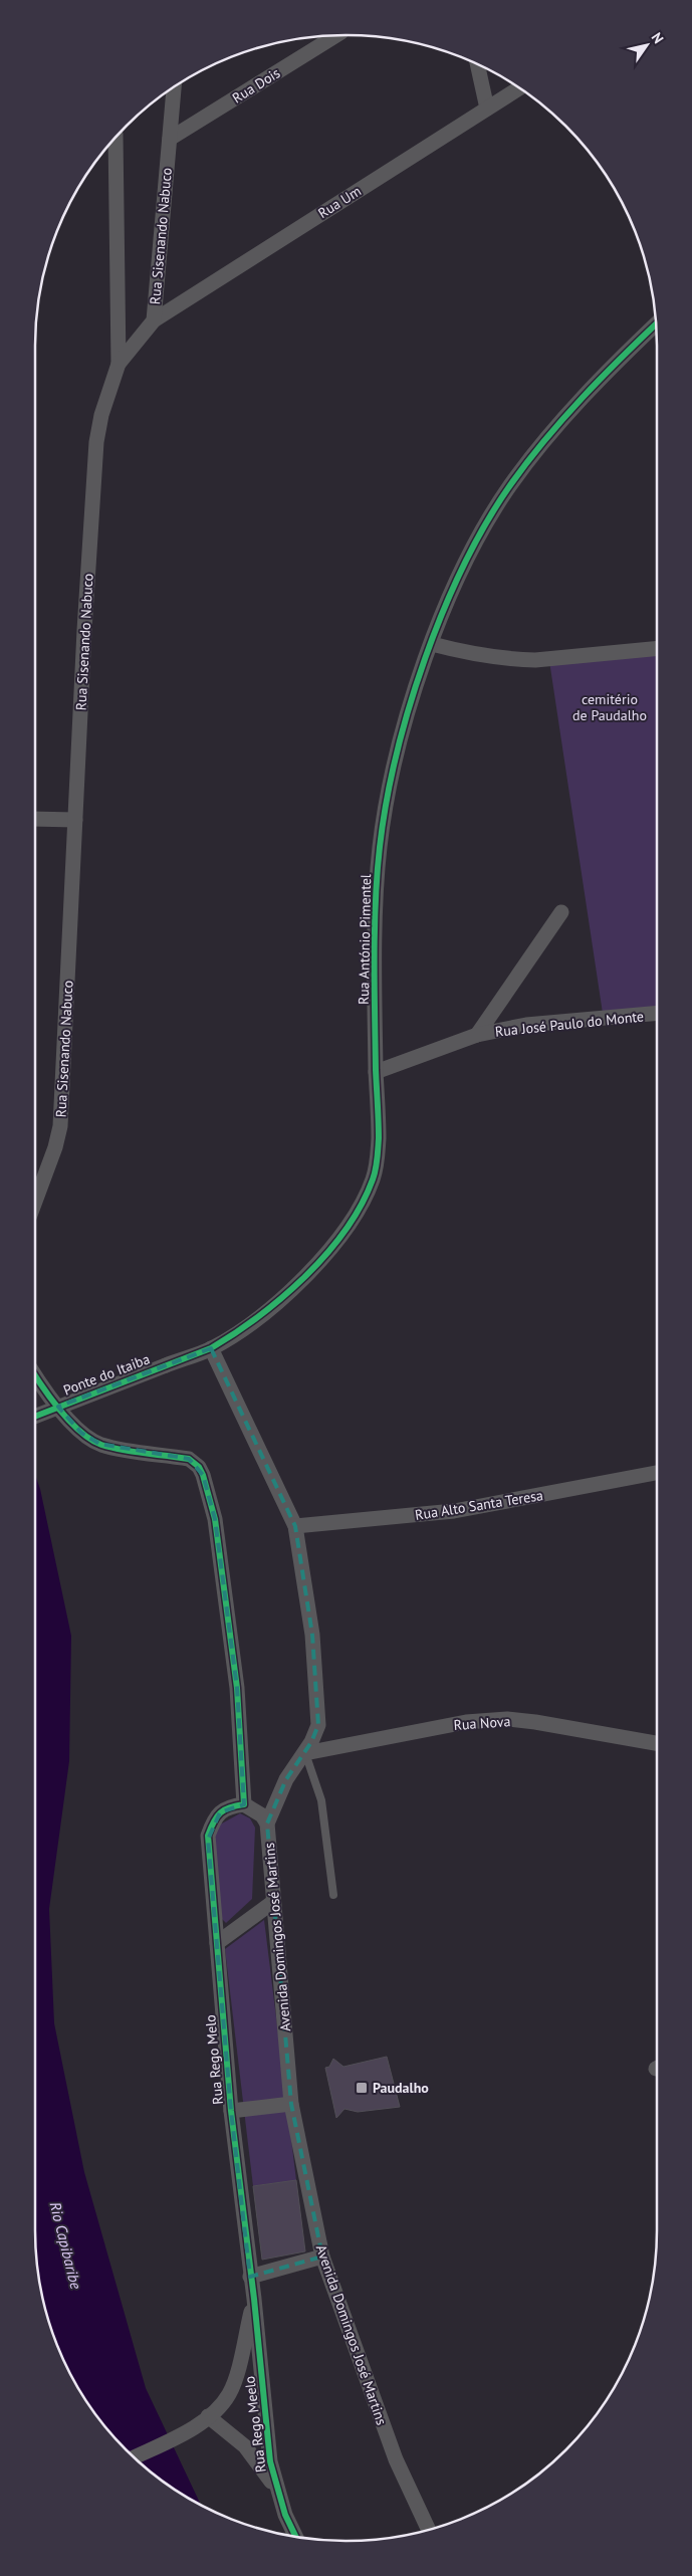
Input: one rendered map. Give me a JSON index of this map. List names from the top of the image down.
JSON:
{
  "streets": {
    "street": [
      "Rua Dois",
      "Rua Um",
      "Rua Sisenando Nabuco",
      "Rua António Pimentel",
      "Rua José Paulo do Monte",
      "Ponte do Itaiba",
      "Rua Alto Santa Teresa",
      "Rua Nova",
      "Avenida Domingos José Martins",
      "Rua Rego Melo",
      "Rua Rego Meelo"
    ]
  },
  "crossings": [
    ["Rua Dois", "Rua Sisenando Nabuco"],
    ["Rua Um", "Rua Sisenando Nabuco"],
    ["Rua António Pimentel", "Rua José Paulo do Monte"],
    ["Rua António Pimentel", "Ponte do Itaiba"],
    ["Rua António Pimentel", "Avenida Domingos José Martins"],
    ["Rua Alto Santa Teresa", "Avenida Domingos José Martins"],
    ["Rua Nova", "Avenida Domingos José Martins"],
    ["Rua Rego Melo", "Rua Rego Meelo"]
  ],
  "water": ["Rio Capibaribe"],
  "parks": ["cemitério de Paudalho"],
  "places": {
    "transit": ["Paudalho"]
  },
  "north": "top right"
}
